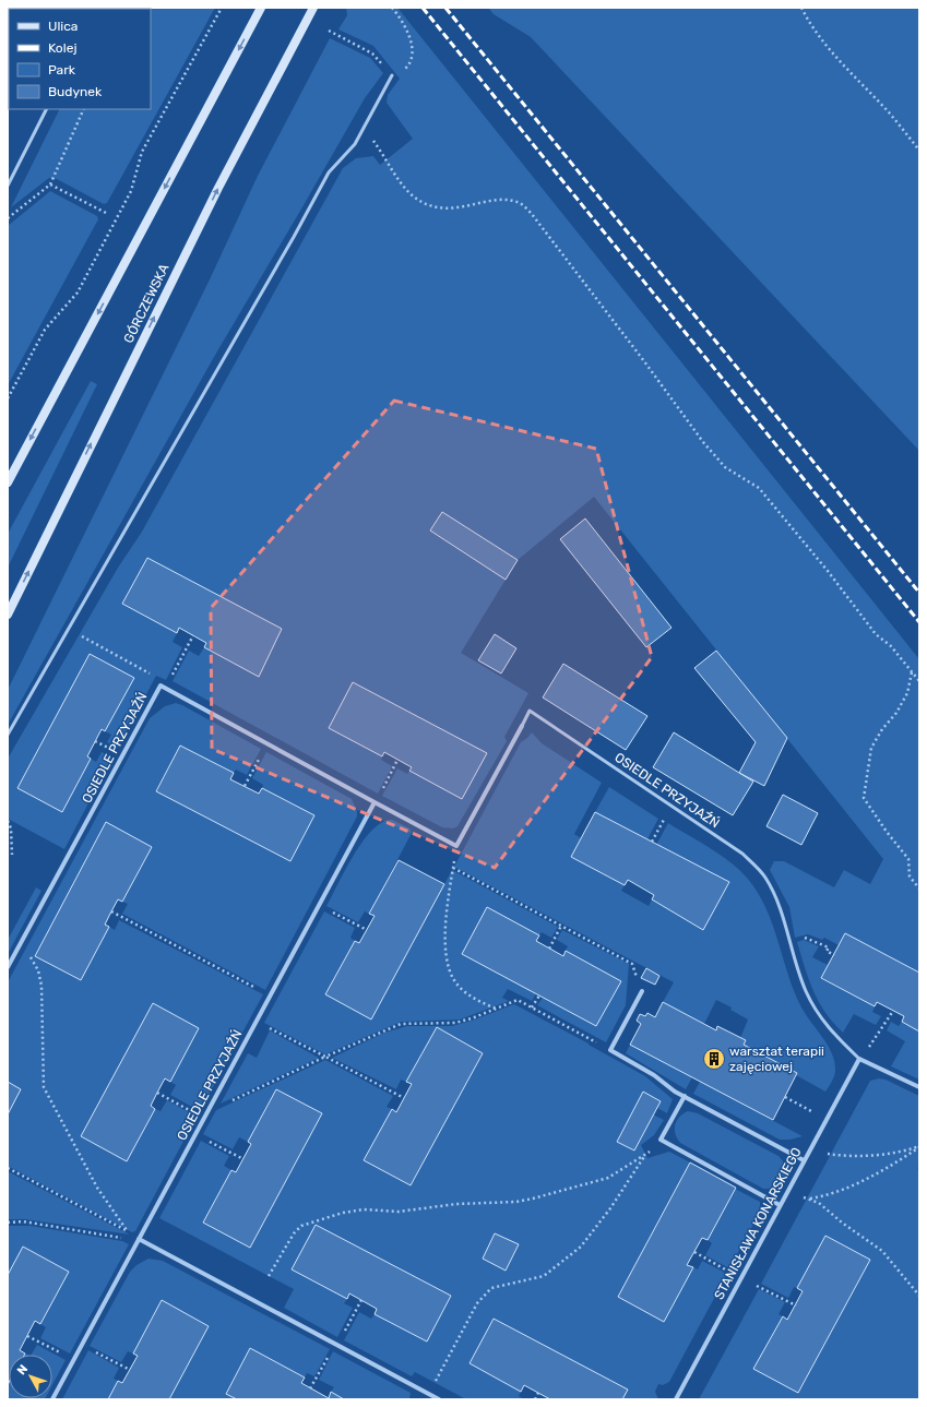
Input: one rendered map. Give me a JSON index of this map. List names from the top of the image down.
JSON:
{
  "streets": {
    "main road": ["GÓRCZEWSKA"],
    "street": ["OSIEDLE PRZYJAŹŃ", "STANISŁAWA KONARSKIEGO"]
  },
  "crossings": [
    ["OSIEDLE PRZYJAŹŃ", "STANISŁAWA KONARSKIEGO"]
  ],
  "places": {
    "building": ["warsztat terapii zajęciowej"]
  },
  "legend": [
    "Ulica",
    "Kolej",
    "Park",
    "Budynek"
  ],
  "north": "top left"
}
